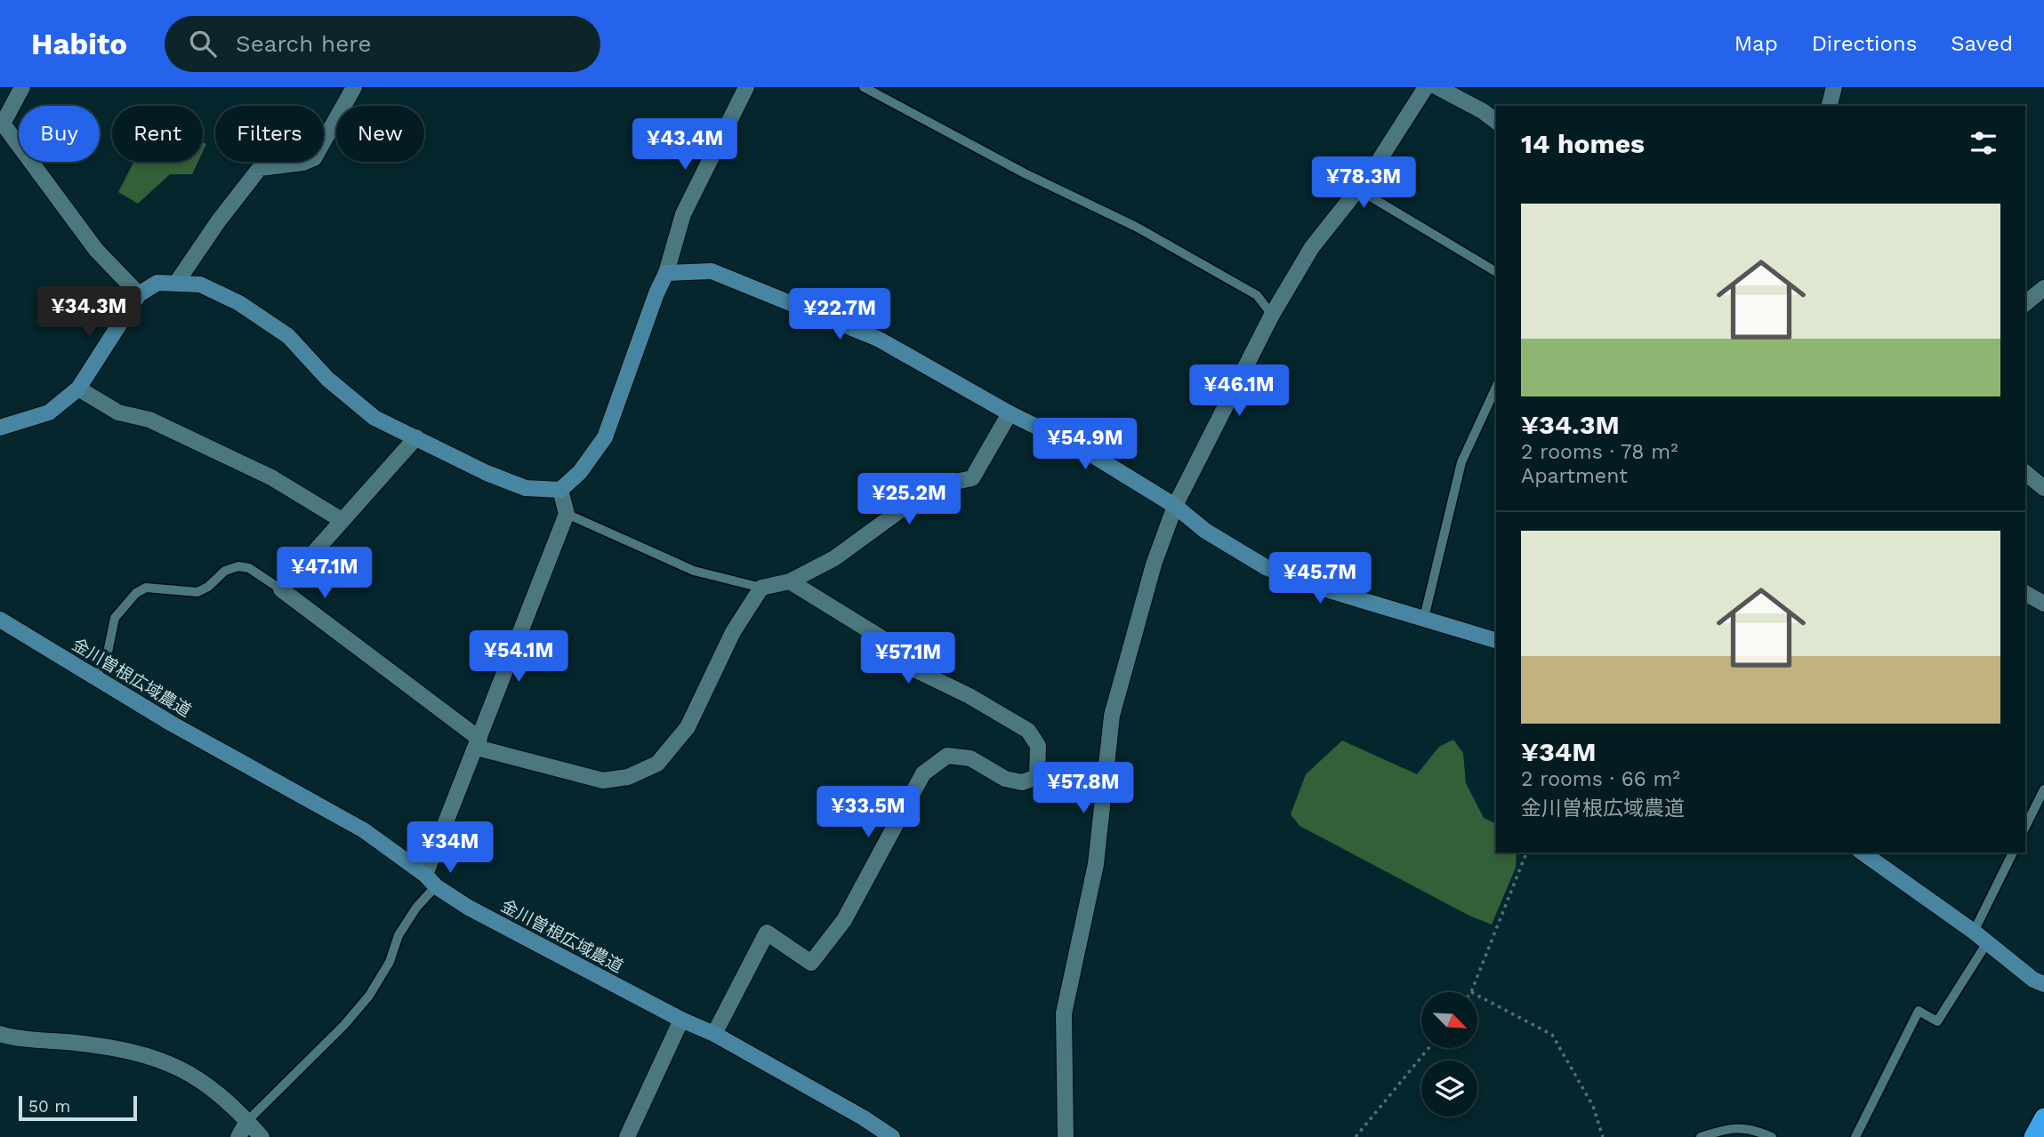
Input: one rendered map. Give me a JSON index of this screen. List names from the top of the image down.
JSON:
{
  "streets": {
    "street": ["金川曽根広域農道"]
  },
  "scale_bar": "50 m",
  "north": "bottom right",
  "page": {
    "header": "Habito",
    "search": "Search here",
    "nav": ["Map", "Directions", "Saved"],
    "chip": [
      "Buy",
      "Rent",
      "Filters",
      "New"
    ],
    "heading": "14 homes",
    "price": [
      "¥43.4M",
      "¥78.3M",
      "¥34.3M",
      "¥22.7M",
      "¥46.1M",
      "¥54.9M",
      "¥25.2M",
      "¥47.1M",
      "¥45.7M",
      "¥54.1M",
      "¥57.1M",
      "¥57.8M",
      "¥33.5M",
      "¥34M"
    ],
    "list": [
      {
        "name": "¥34.3M",
        "note": "2 rooms · 78 m² · Apartment"
      },
      {
        "name": "¥34M",
        "note": "2 rooms · 66 m² · 金川曽根広域農道"
      }
    ],
    "scale": "50 m"
  }
}
